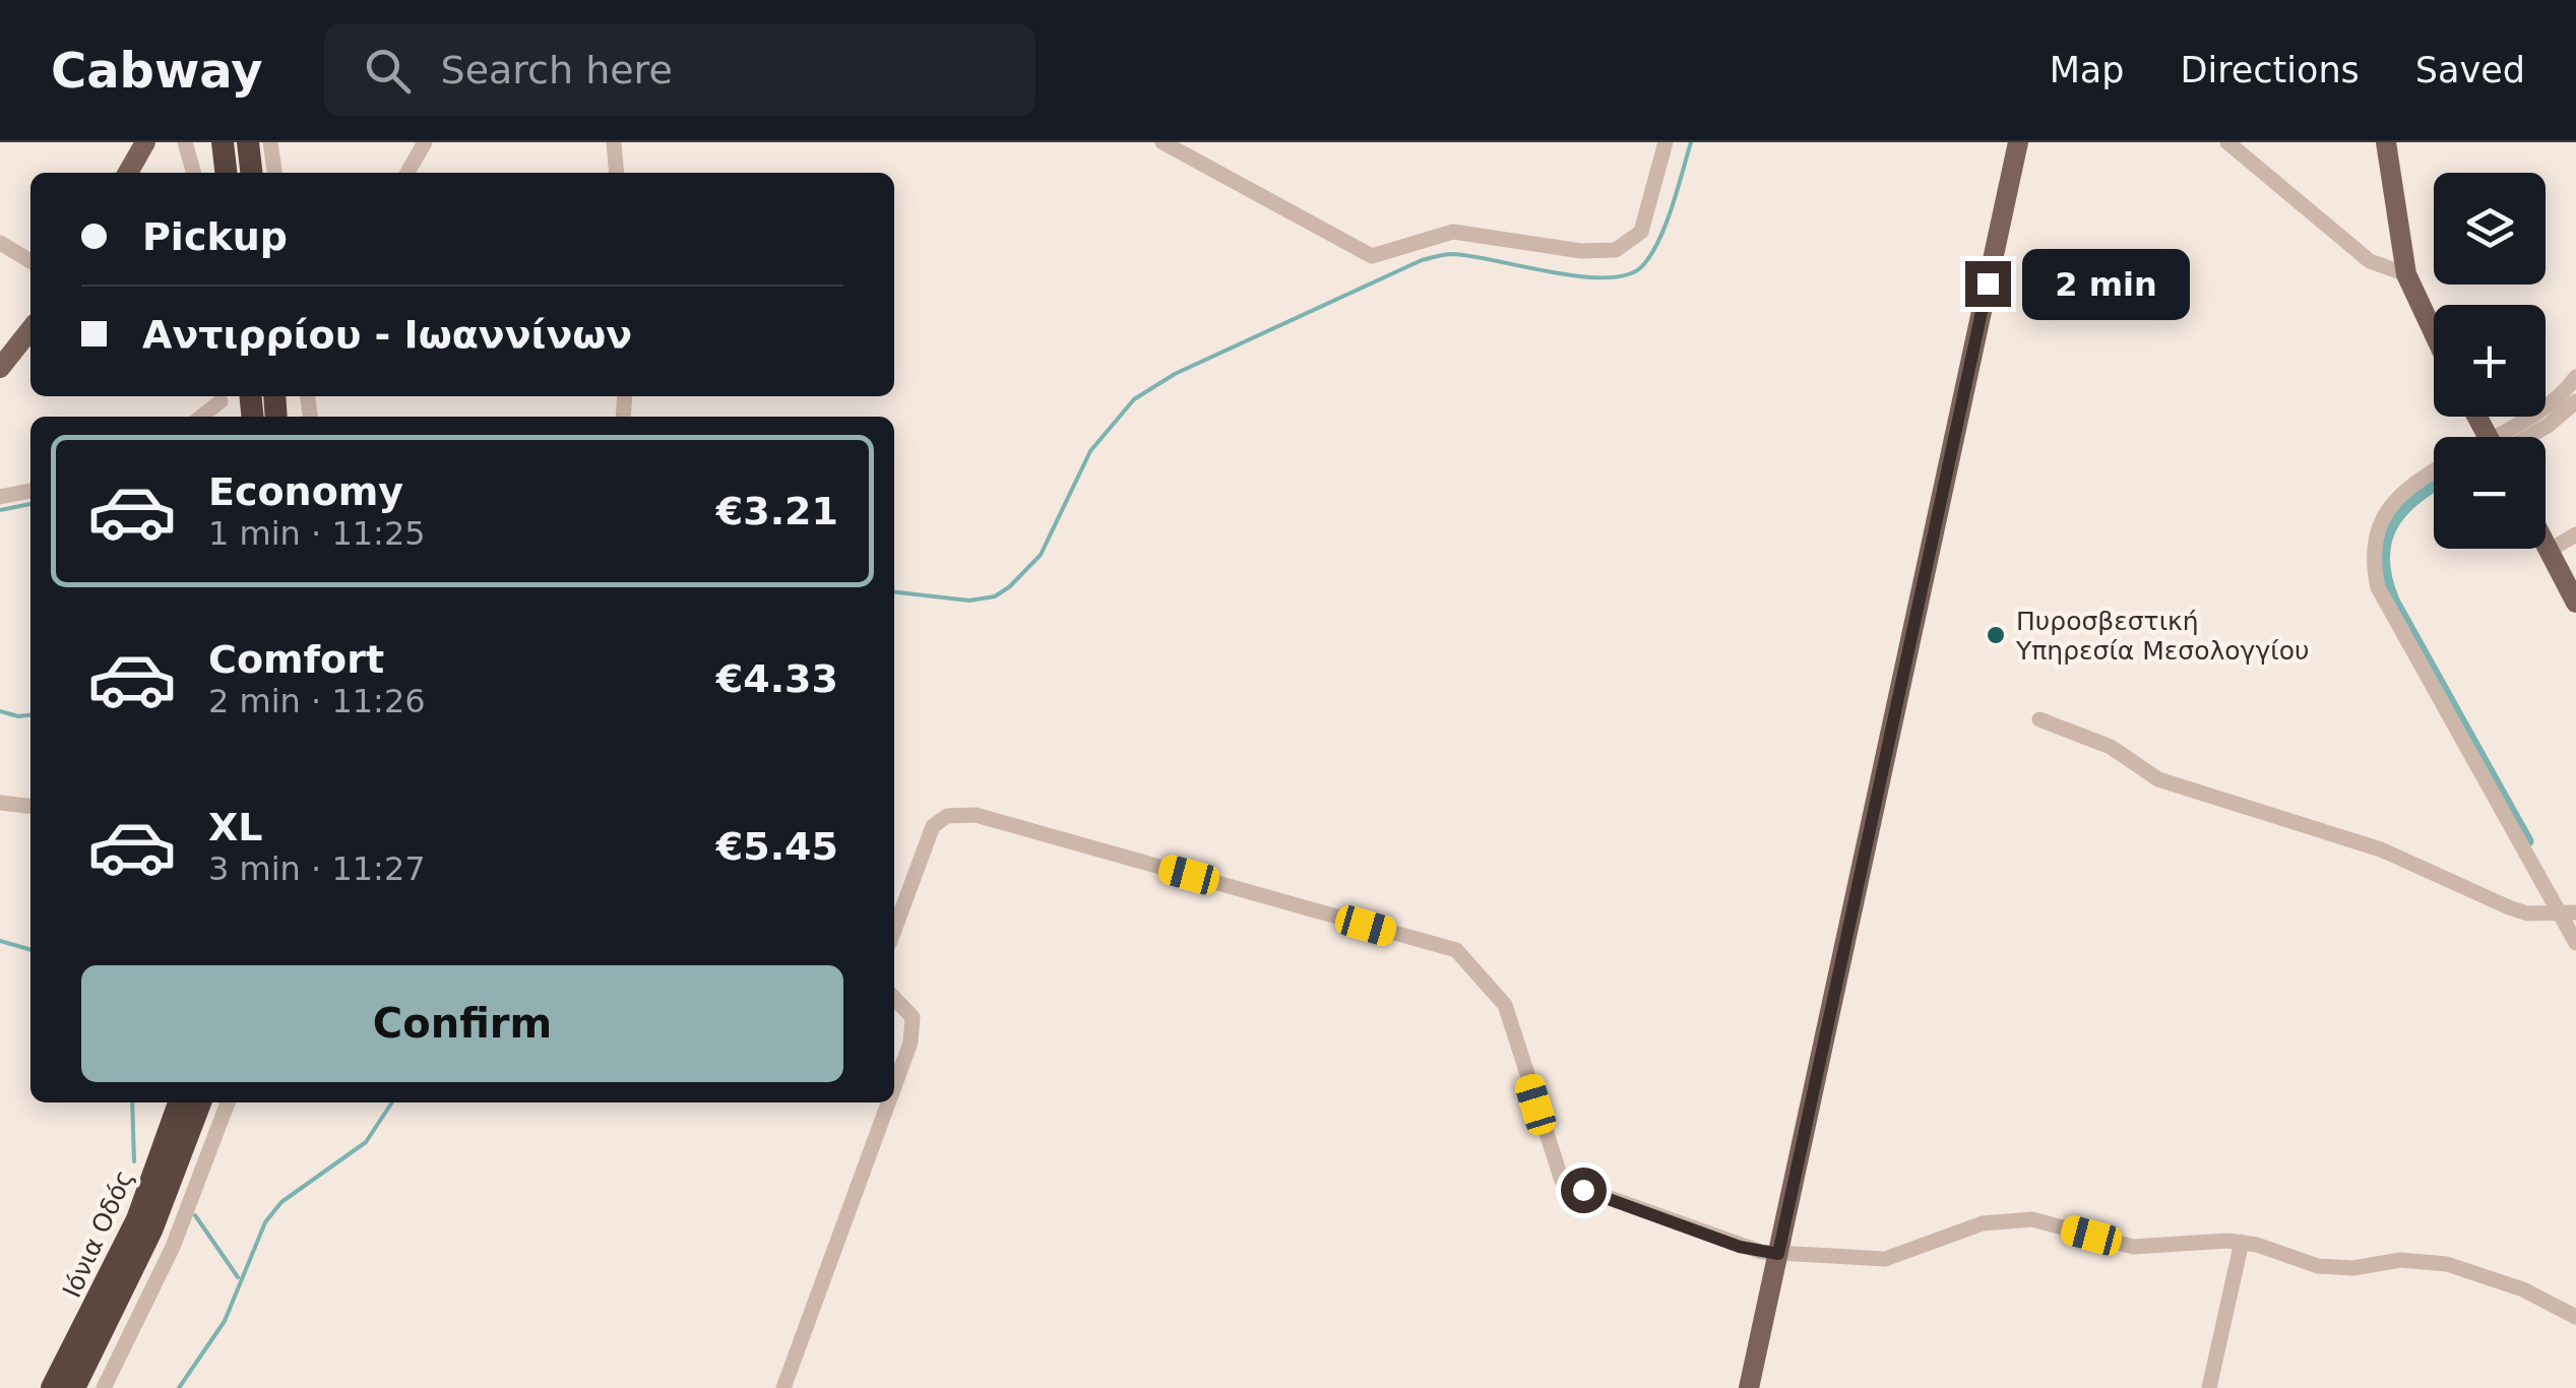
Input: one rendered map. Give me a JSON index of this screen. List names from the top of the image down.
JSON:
{
  "streets": {
    "highway": ["Ιόνια Οδός"]
  },
  "places": ["Πυροσβεστική Υπηρεσία Μεσολογγίου"],
  "page": {
    "header": "Cabway",
    "search": "Search here",
    "nav": ["Map", "Directions", "Saved"],
    "map_buttons": ["+", "−"],
    "banner": ["Pickup", "Αντιρρίου - Ιωαννίνων"],
    "bubble": "2 min",
    "list": [
      {
        "name": "Economy",
        "note": "1 min · 11:25",
        "value": "€3.21"
      },
      {
        "name": "Comfort",
        "note": "2 min · 11:26",
        "value": "€4.33"
      },
      {
        "name": "XL",
        "note": "3 min · 11:27",
        "value": "€5.45"
      }
    ],
    "buttons": "Confirm"
  }
}
